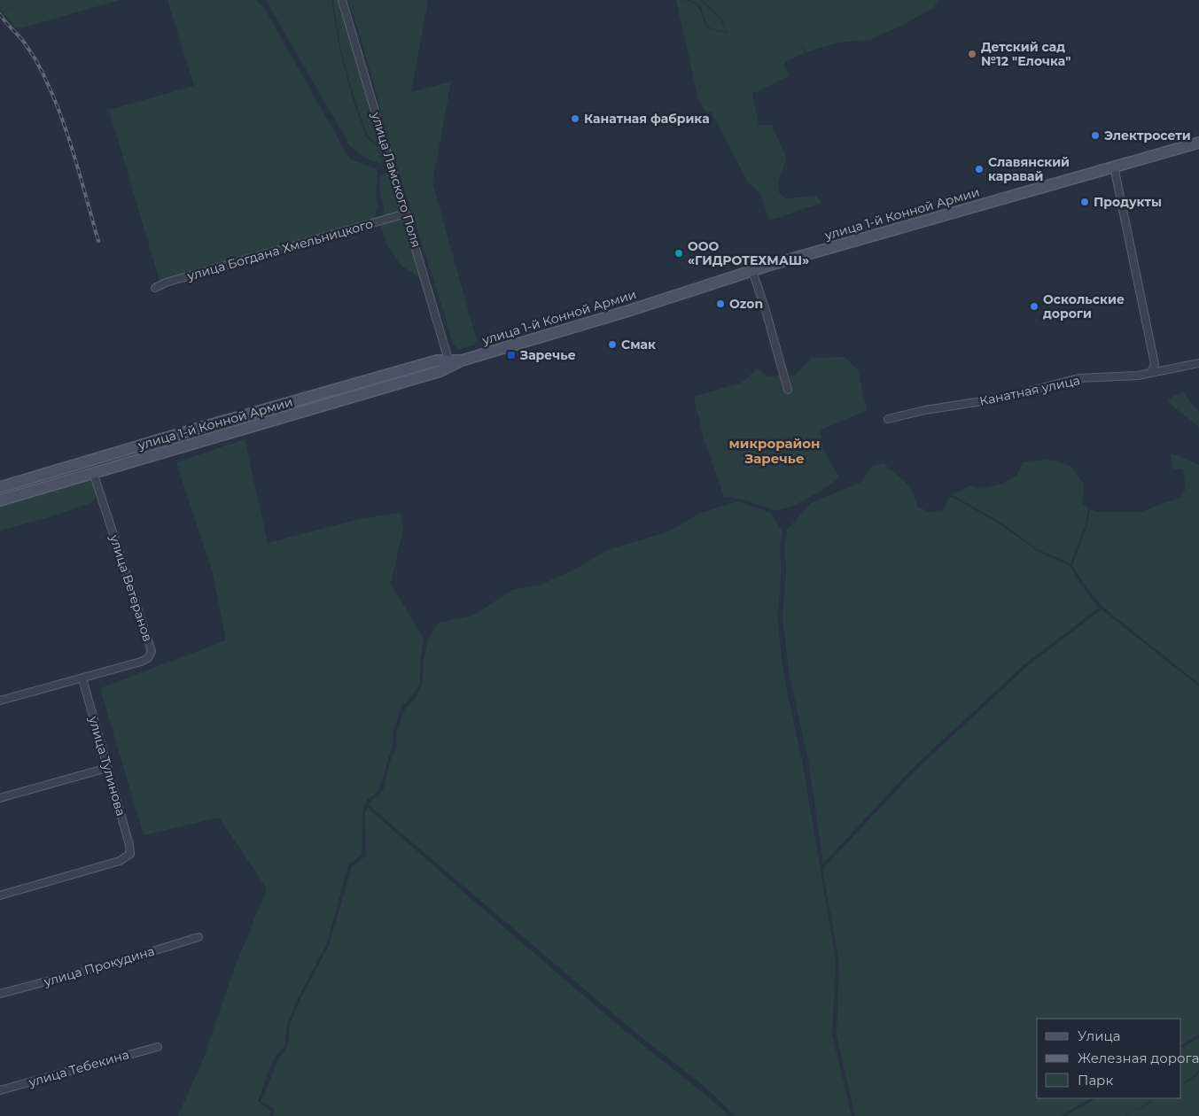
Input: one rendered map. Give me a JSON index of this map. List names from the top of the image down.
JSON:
{
  "streets": {
    "main road": ["улица 1-й Конной Армии"],
    "street": [
      "улица Ламского Поля",
      "улица Богдана Хмельницкого",
      "Канатная улица",
      "улица Ветеранов",
      "улица Тулинова",
      "улица Прокудина",
      "улица Тебекина"
    ]
  },
  "crossings": [
    ["улица Ламского Поля", "улица 1-й Конной Армии"],
    ["улица Ламского Поля", "улица Богдана Хмельницкого"],
    ["улица 1-й Конной Армии", "улица Ветеранов"],
    ["улица Ветеранов", "улица Тулинова"]
  ],
  "districts": ["микрорайон Заречье"],
  "places": {
    "other": [
      "Детский сад №12 \"Елочка\"",
      "Канатная фабрика",
      "Электросети",
      "Славянский каравай",
      "Продукты",
      "ООО «ГИДРОТЕХМАШ»",
      "Ozon",
      "Оскольские дороги",
      "Смак"
    ],
    "transit": ["Заречье"]
  },
  "legend": ["Улица", "Железная дорога", "Парк"]
}
